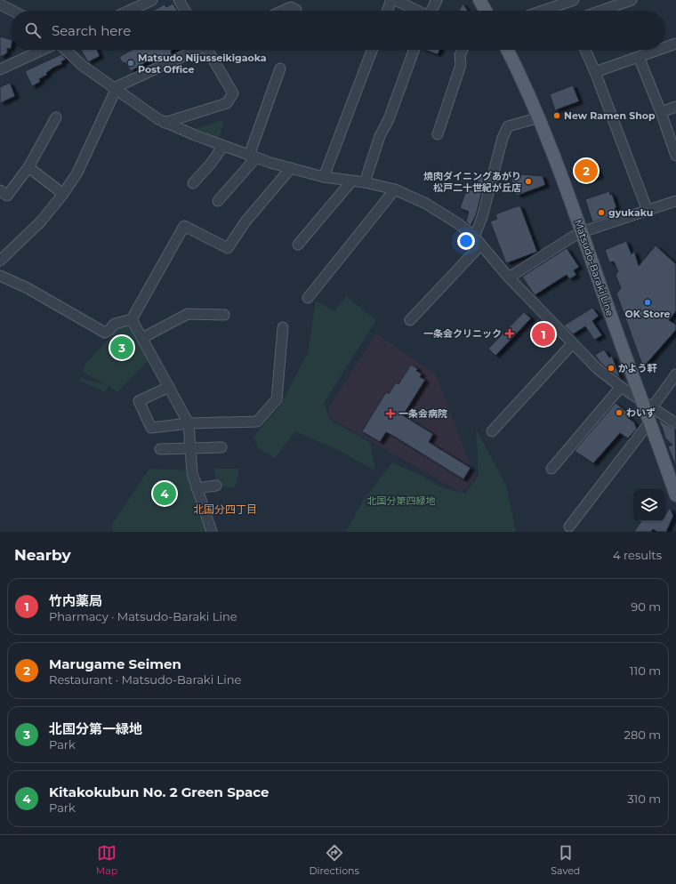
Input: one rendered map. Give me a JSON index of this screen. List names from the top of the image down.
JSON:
{
  "streets": {
    "main road": ["Matsudo-Baraki Line"]
  },
  "districts": ["北国分四丁目"],
  "parks": ["北国分第四緑地"],
  "places": {
    "other": [
      "Matsudo Nijusseikigaoka Post Office",
      "New Ramen Shop",
      "焼肉ダイニングあがり 松戸二十世紀が丘店",
      "gyukaku",
      "OK Store",
      "かよう軒",
      "わいず"
    ],
    "health": ["一条会クリニック", "一条会病院"]
  },
  "page": {
    "search": "Search here",
    "pins": [
      "2",
      "1",
      "3",
      "4"
    ],
    "heading": ["Nearby", "4 results"],
    "list": [
      {
        "mark": "1",
        "name": "竹内薬局",
        "note": "Pharmacy · Matsudo-Baraki Line",
        "value": "90 m"
      },
      {
        "mark": "2",
        "name": "Marugame Seimen",
        "note": "Restaurant · Matsudo-Baraki Line",
        "value": "110 m"
      },
      {
        "mark": "3",
        "name": "北国分第一緑地",
        "note": "Park",
        "value": "280 m"
      },
      {
        "mark": "4",
        "name": "Kitakokubun No. 2 Green Space",
        "note": "Park",
        "value": "310 m"
      }
    ],
    "nav": ["Map", "Directions", "Saved"]
  }
}
